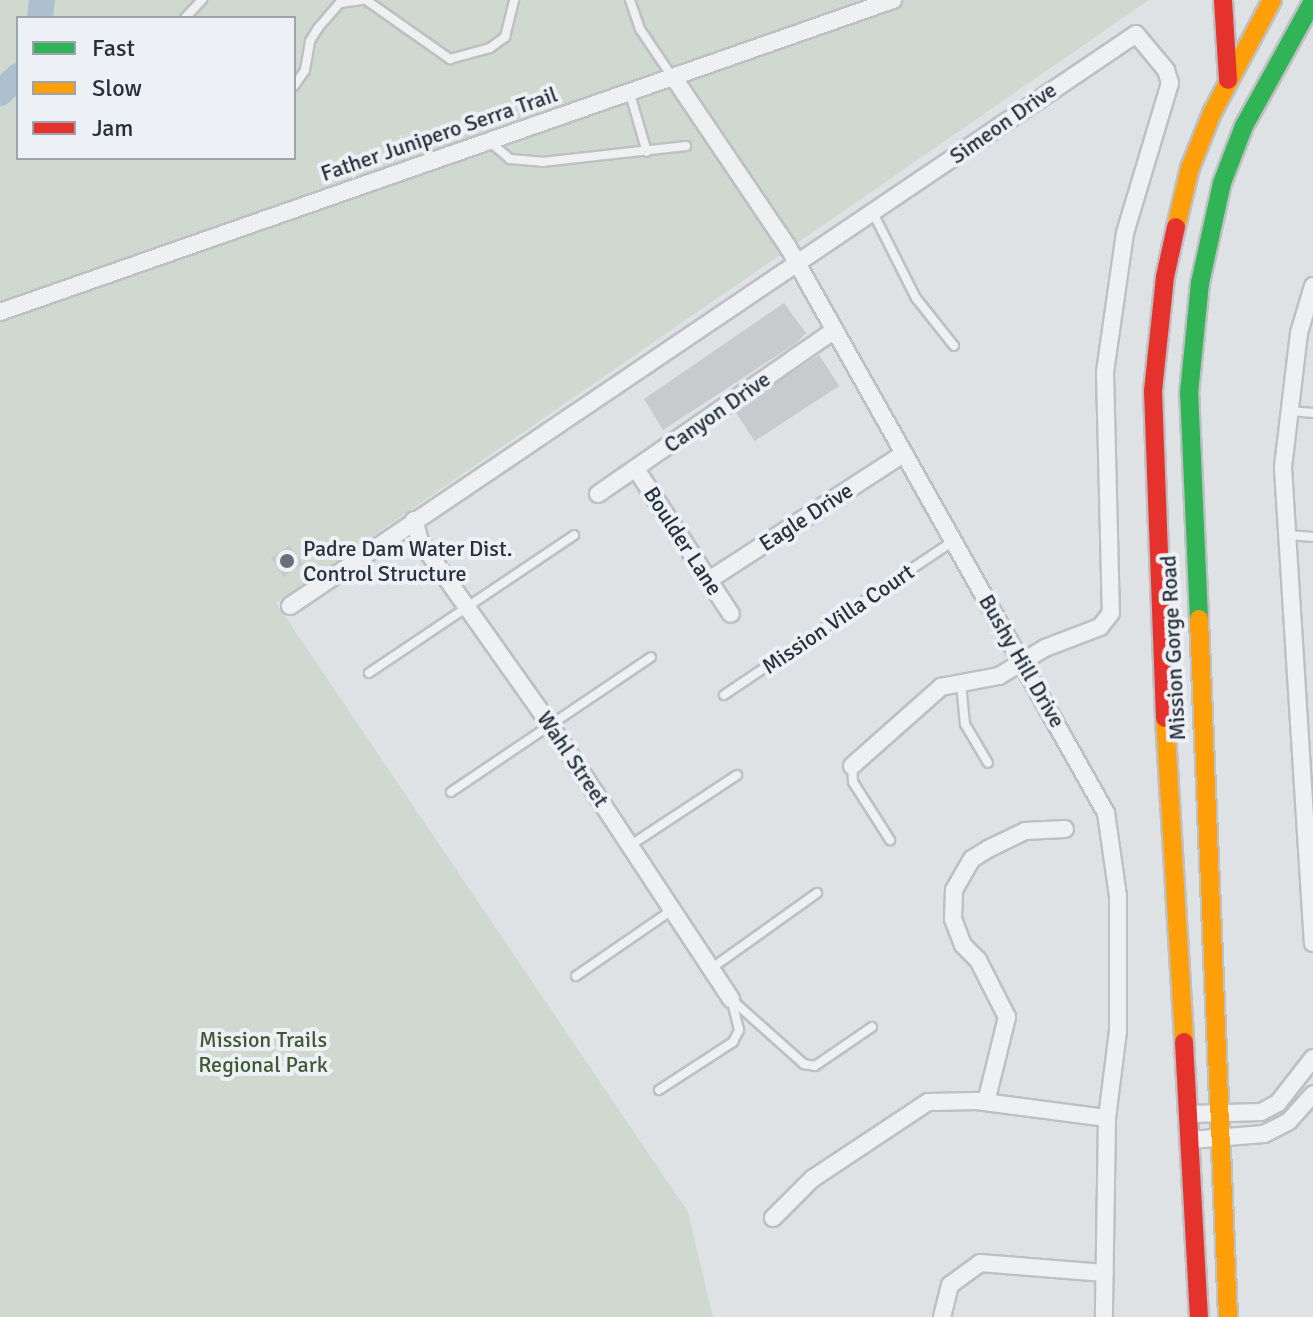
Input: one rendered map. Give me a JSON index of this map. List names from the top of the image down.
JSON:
{
  "streets": {
    "main road": ["Mission Gorge Road"],
    "street": [
      "Simeon Drive",
      "Father Junipero Serra Trail",
      "Canyon Drive",
      "Eagle Drive",
      "Boulder Lane",
      "Bushy Hill Drive",
      "Wahl Street"
    ],
    "lane": ["Mission Villa Court"]
  },
  "crossings": [
    ["Simeon Drive", "Bushy Hill Drive"],
    ["Simeon Drive", "Wahl Street"],
    ["Father Junipero Serra Trail", "Bushy Hill Drive"],
    ["Canyon Drive", "Boulder Lane"],
    ["Canyon Drive", "Bushy Hill Drive"],
    ["Eagle Drive", "Boulder Lane"],
    ["Eagle Drive", "Bushy Hill Drive"],
    ["Mission Villa Court", "Bushy Hill Drive"]
  ],
  "parks": ["Mission Trails Regional Park"],
  "places": ["Padre Dam Water Dist. Control Structure"],
  "legend": ["Fast", "Slow", "Jam"]
}
